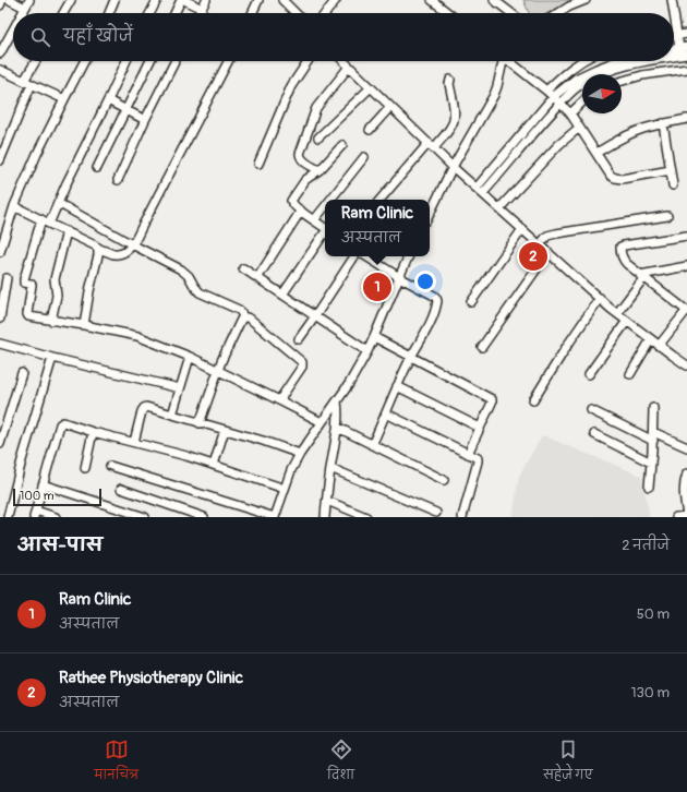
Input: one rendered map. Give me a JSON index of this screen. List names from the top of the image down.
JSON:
{
  "scale_bar": "100 m",
  "north": "right",
  "page": {
    "search": "यहाँ खोजें",
    "popup": ["Ram Clinic", "अस्पताल"],
    "pins": ["2", "1"],
    "scale": "100 m",
    "heading": ["आस-पास", "2 नतीजे"],
    "list": [
      {
        "mark": "1",
        "name": "Ram Clinic",
        "note": "अस्पताल",
        "value": "50 m"
      },
      {
        "mark": "2",
        "name": "Rathee Physiotherapy Clinic",
        "note": "अस्पताल",
        "value": "130 m"
      }
    ],
    "nav": ["मानचित्र", "दिशा", "सहेजे गए"]
  }
}
